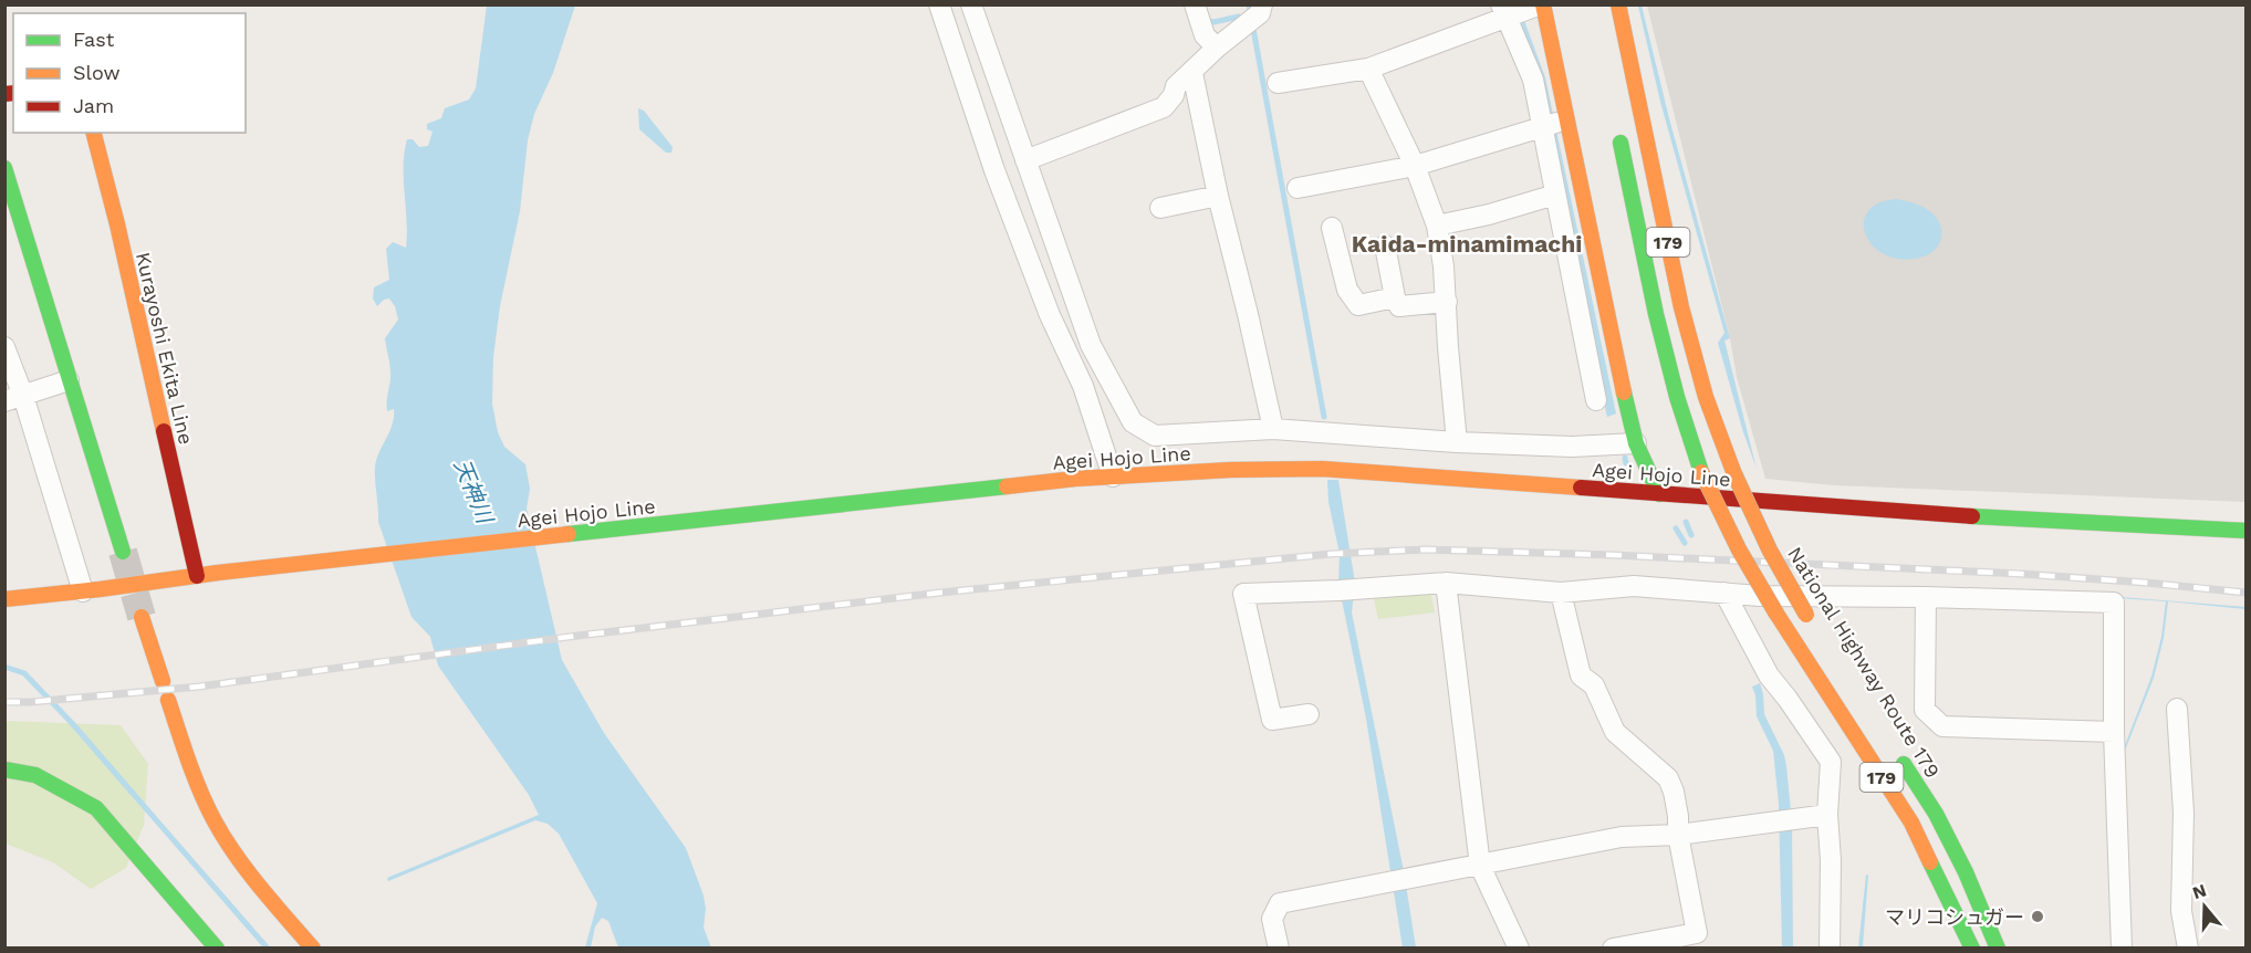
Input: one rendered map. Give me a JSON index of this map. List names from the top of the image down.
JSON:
{
  "streets": {
    "main road": [
      "179",
      "Kurayoshi Ekita Line",
      "Agei Hojo Line",
      "National Highway Route 179"
    ]
  },
  "crossings": [
    ["Kurayoshi Ekita Line", "Agei Hojo Line"]
  ],
  "districts": ["Kaida-minamimachi"],
  "water": ["天神川"],
  "places": ["マリコシュガー"],
  "legend": ["Fast", "Slow", "Jam"],
  "north": "top"
}
